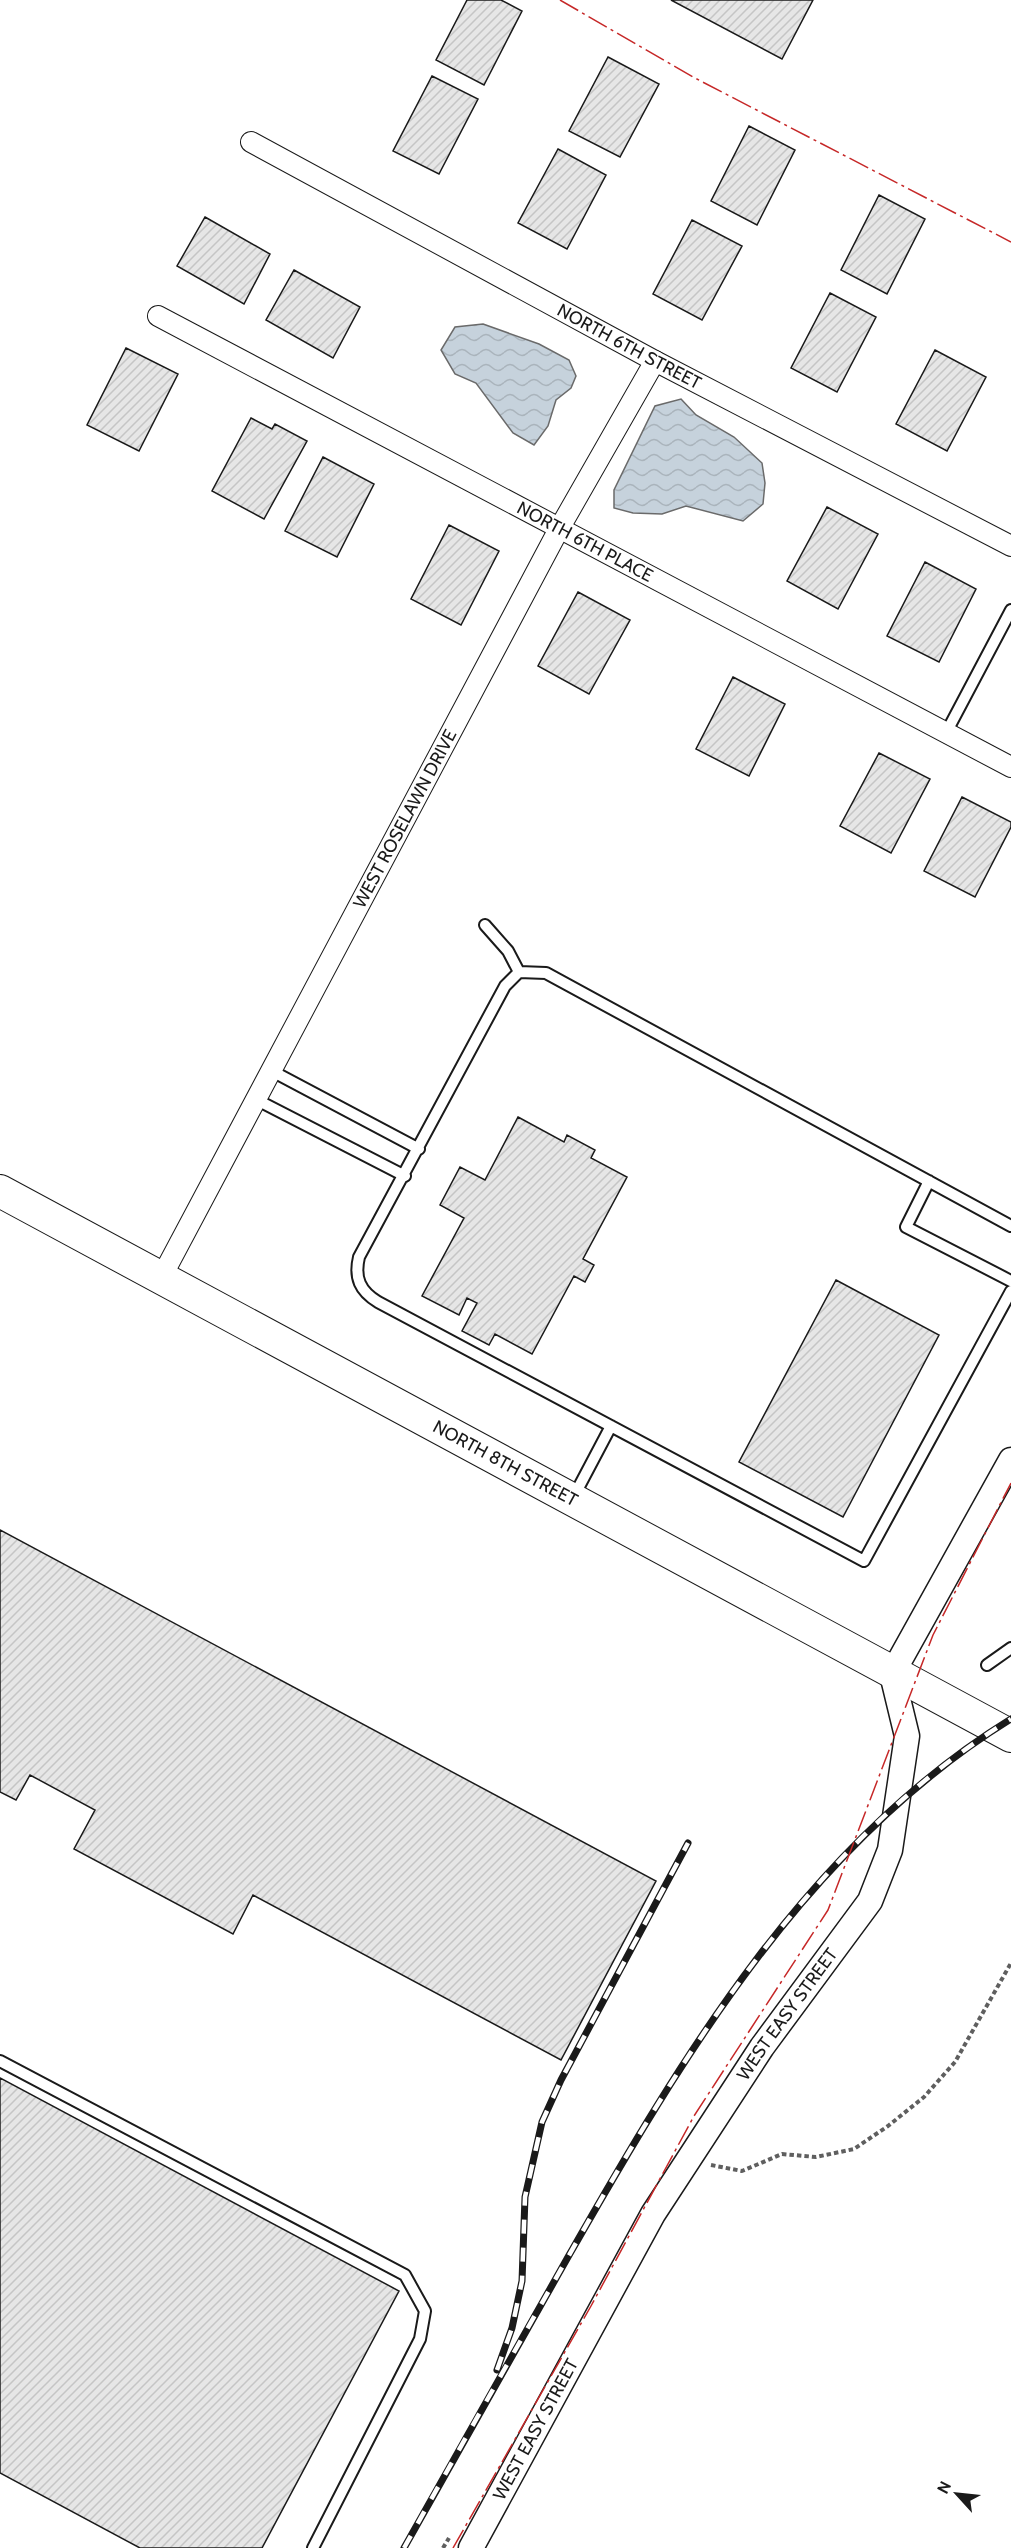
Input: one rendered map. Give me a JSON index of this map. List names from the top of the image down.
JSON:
{
  "streets": {
    "main road": ["NORTH 8TH STREET"],
    "street": [
      "NORTH 6TH STREET",
      "NORTH 6TH PLACE",
      "WEST ROSELAWN DRIVE",
      "WEST EASY STREET"
    ]
  },
  "crossings": [
    ["NORTH 6TH STREET", "WEST ROSELAWN DRIVE"],
    ["NORTH 6TH PLACE", "WEST ROSELAWN DRIVE"],
    ["WEST ROSELAWN DRIVE", "NORTH 8TH STREET"],
    ["NORTH 8TH STREET", "WEST EASY STREET"]
  ],
  "north": "top left"
}
